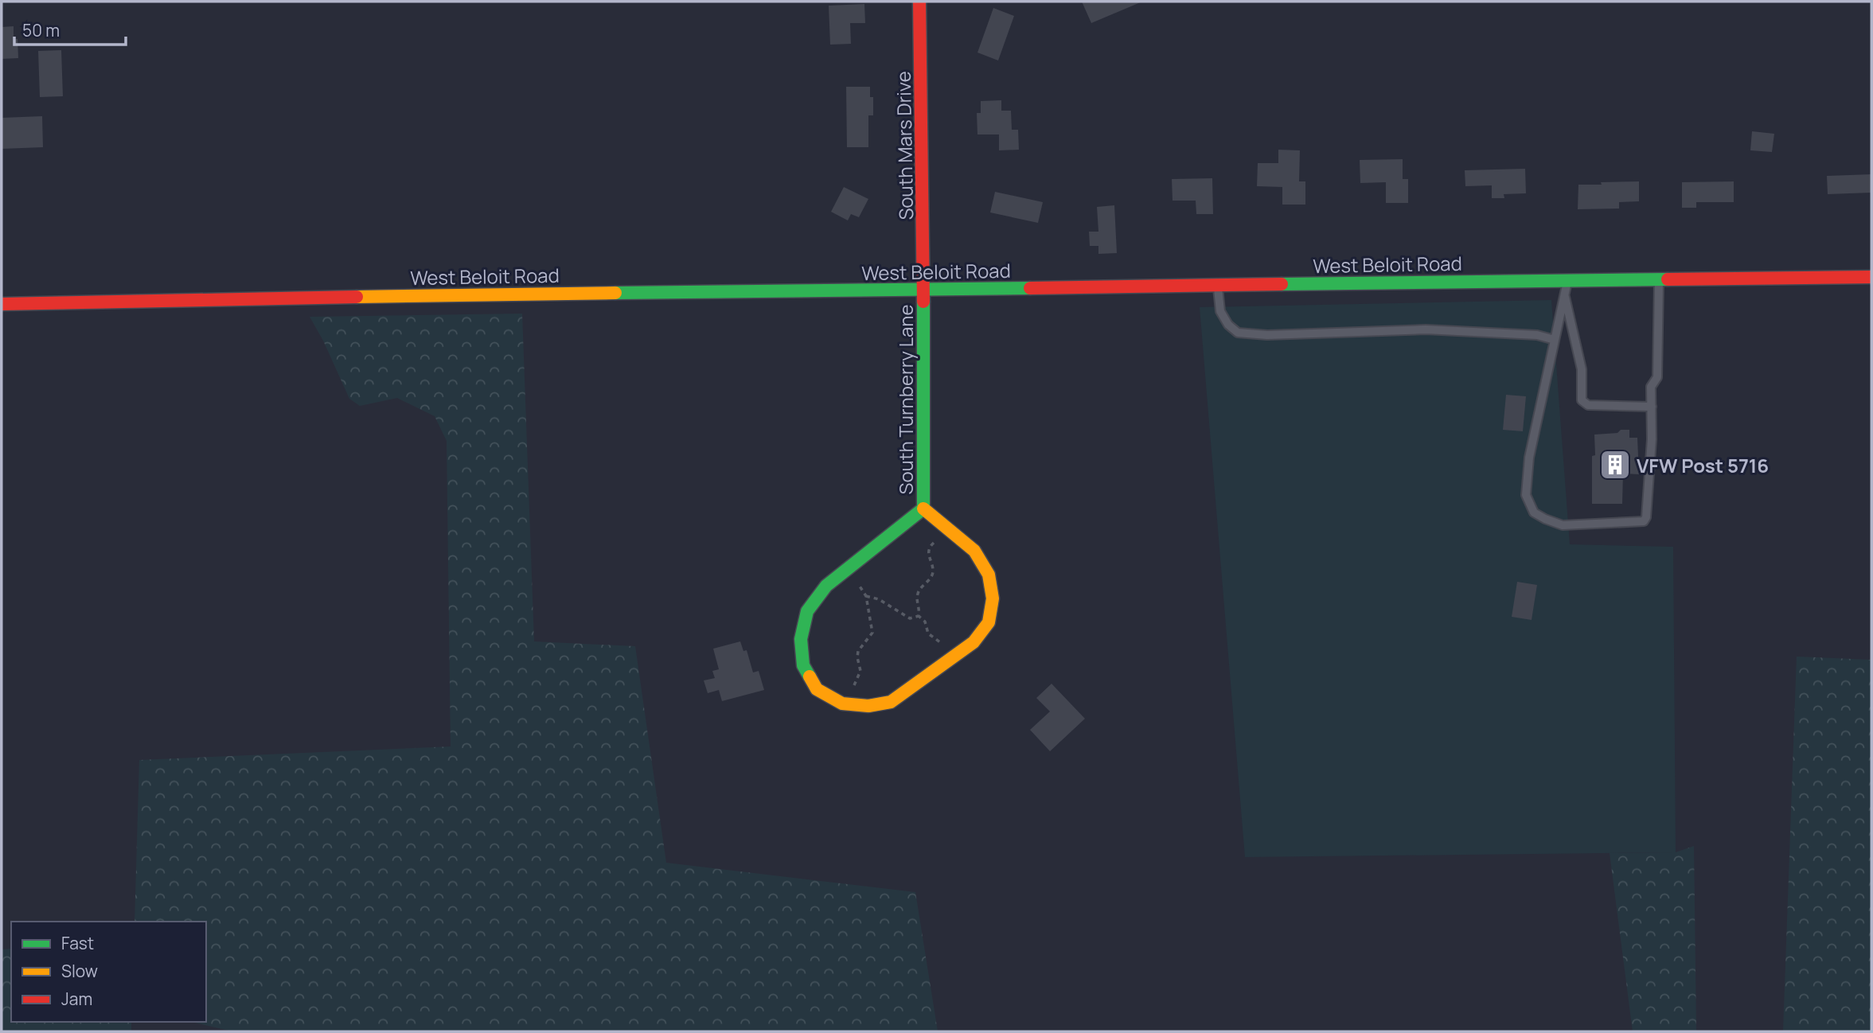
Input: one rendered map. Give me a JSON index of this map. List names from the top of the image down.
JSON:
{
  "streets": {
    "main road": ["South Mars Drive", "West Beloit Road", "South Turnberry Lane"]
  },
  "crossings": [
    ["South Mars Drive", "West Beloit Road"],
    ["South Mars Drive", "South Turnberry Lane"],
    ["West Beloit Road", "South Turnberry Lane"]
  ],
  "places": {
    "building": ["VFW Post 5716"]
  },
  "legend": ["Fast", "Slow", "Jam"],
  "scale_bar": "50 m"
}
